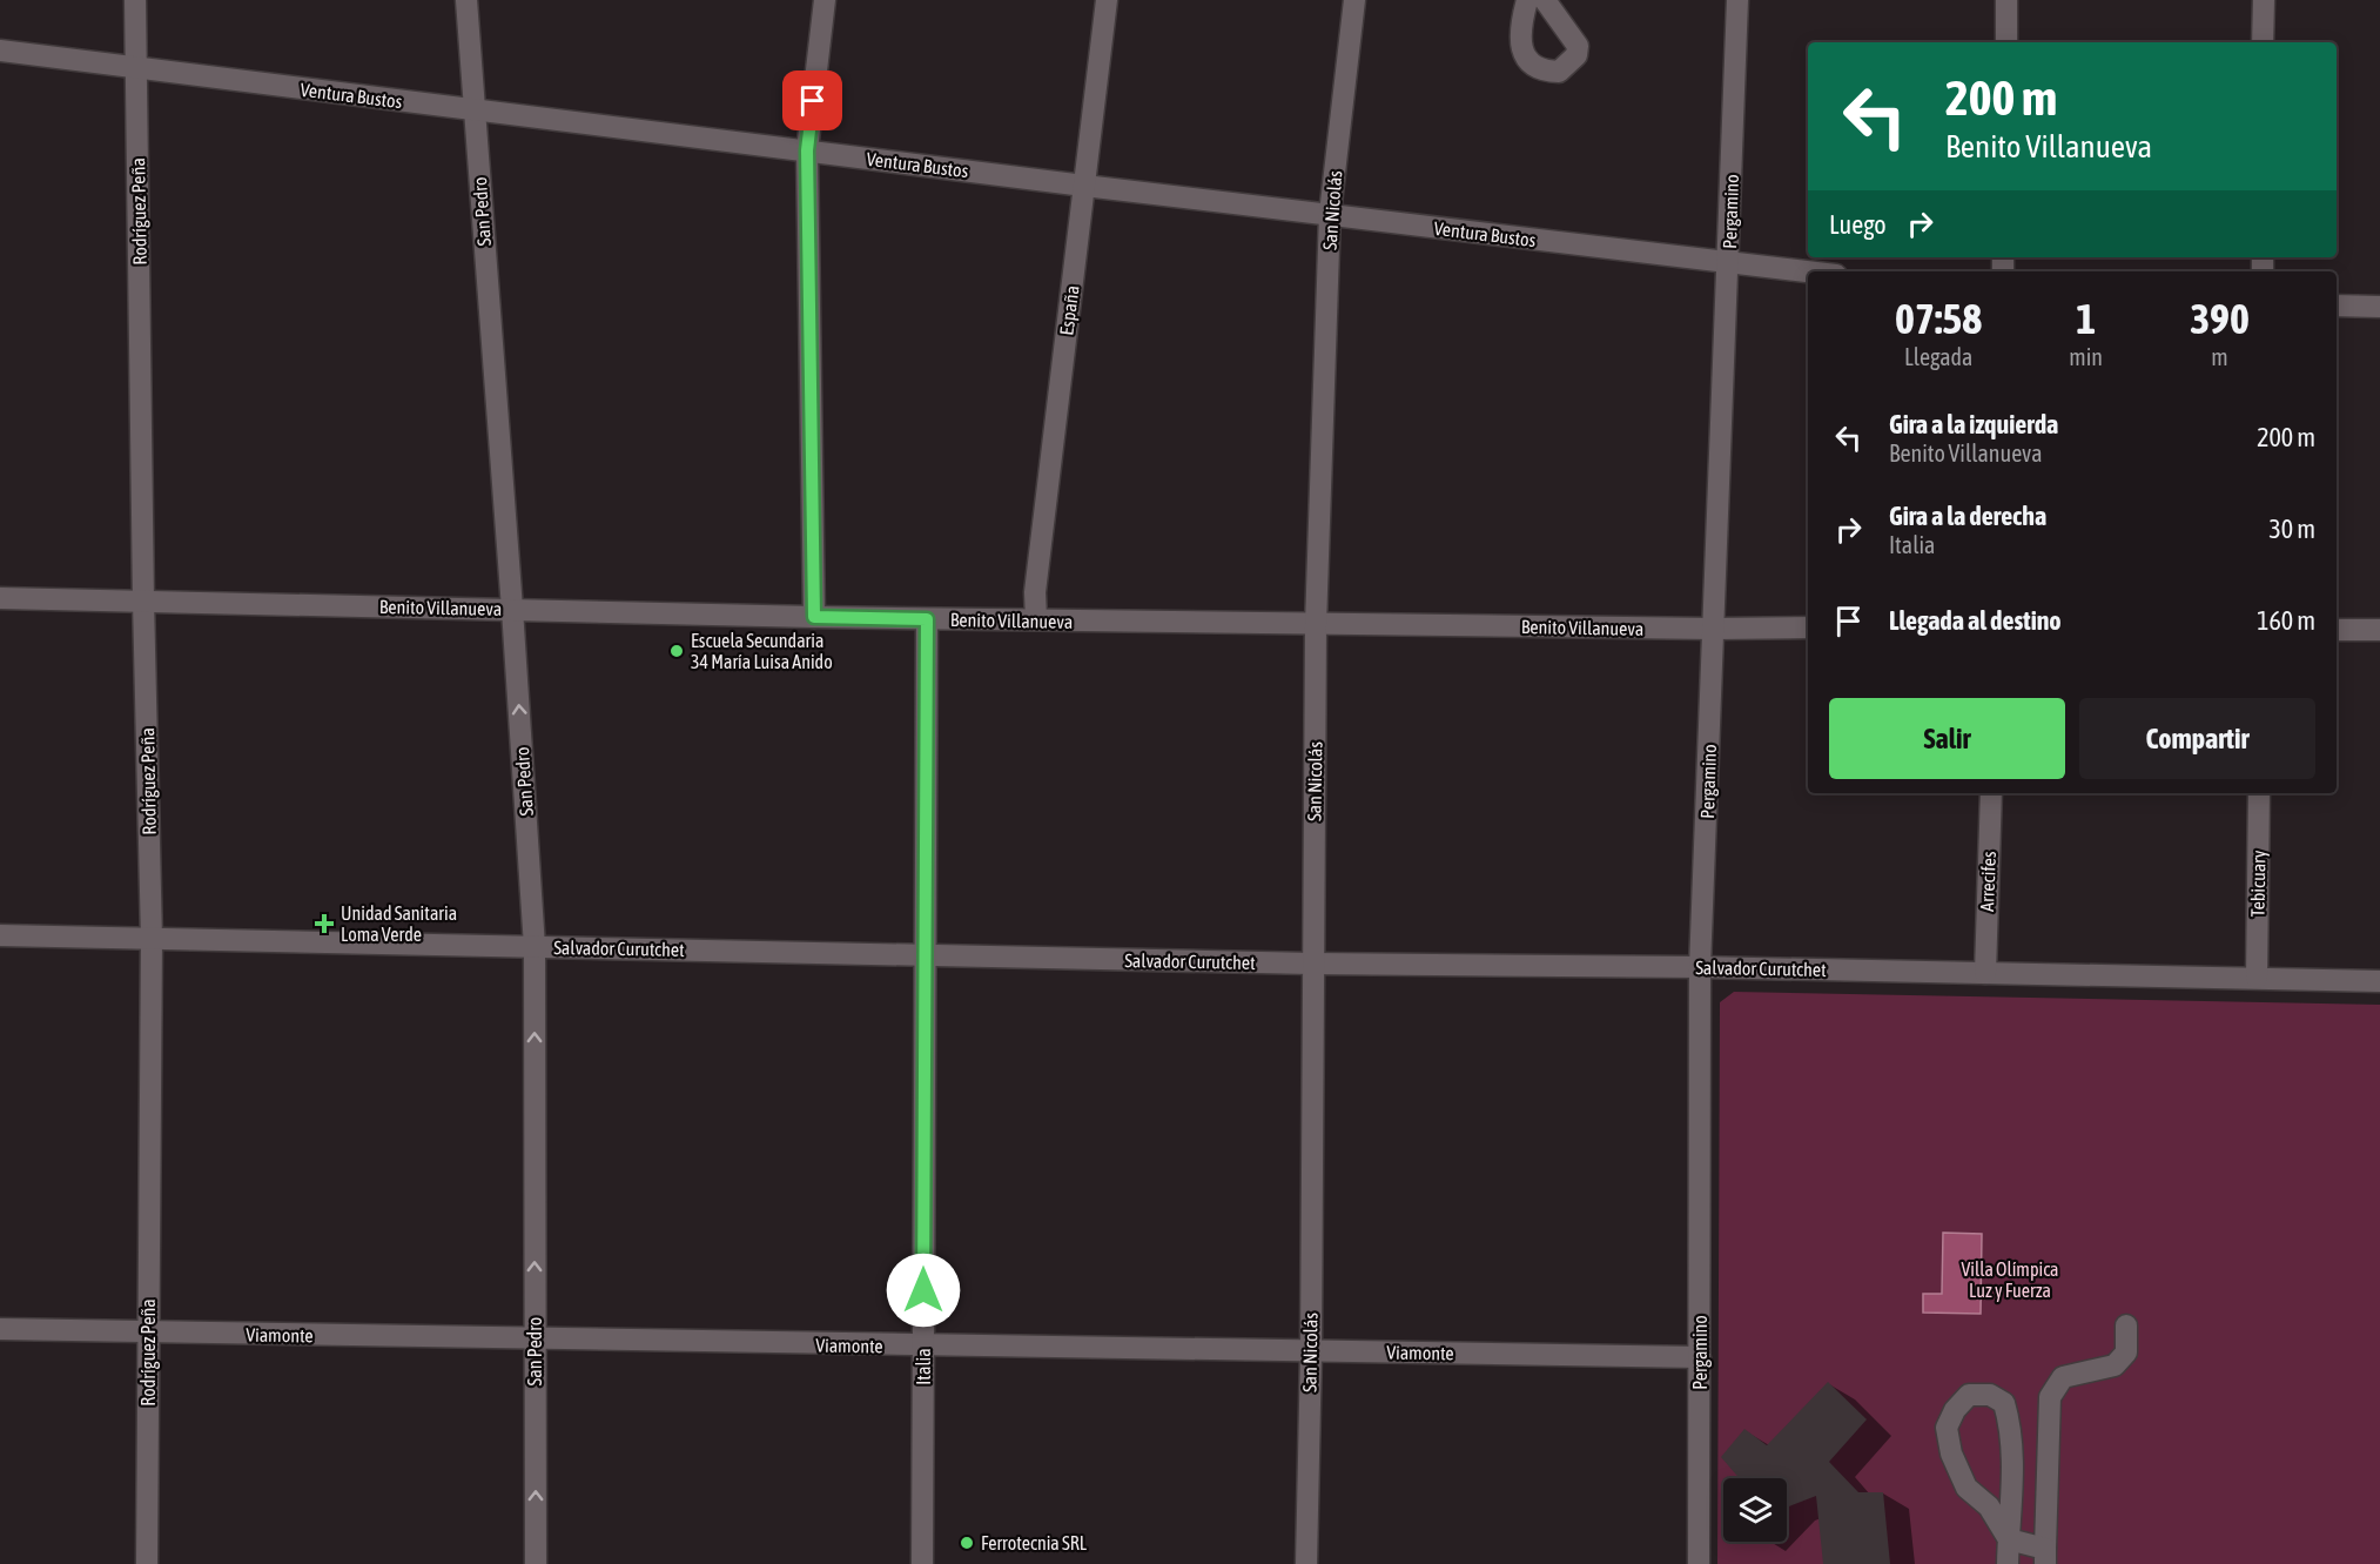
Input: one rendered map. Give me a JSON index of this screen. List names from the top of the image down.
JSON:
{
  "streets": {
    "street": [
      "Ventura Bustos",
      "San Nicolás",
      "Rodríguez Peña",
      "San Pedro",
      "Pergamino",
      "España",
      "Benito Villanueva",
      "Arrecifes",
      "Tebicuary",
      "Salvador Curutchet",
      "Viamonte",
      "Italia"
    ]
  },
  "crossings": [
    ["Ventura Bustos", "San Nicolás"],
    ["Ventura Bustos", "Rodríguez Peña"],
    ["Ventura Bustos", "San Pedro"],
    ["Ventura Bustos", "Pergamino"],
    ["Ventura Bustos", "España"],
    ["San Nicolás", "Benito Villanueva"],
    ["San Nicolás", "Salvador Curutchet"],
    ["San Nicolás", "Viamonte"],
    ["Rodríguez Peña", "Benito Villanueva"],
    ["Rodríguez Peña", "Salvador Curutchet"],
    ["Rodríguez Peña", "Viamonte"],
    ["San Pedro", "Benito Villanueva"],
    ["San Pedro", "Salvador Curutchet"],
    ["San Pedro", "Viamonte"],
    ["Pergamino", "Benito Villanueva"],
    ["Pergamino", "Salvador Curutchet"],
    ["Pergamino", "Viamonte"],
    ["España", "Benito Villanueva"],
    ["Benito Villanueva", "Italia"],
    ["Arrecifes", "Salvador Curutchet"],
    ["Tebicuary", "Salvador Curutchet"],
    ["Salvador Curutchet", "Italia"],
    ["Viamonte", "Italia"]
  ],
  "one_way": ["San Pedro"],
  "parks": ["Villa Olímpica Luz y Fuerza"],
  "places": {
    "other": ["Escuela Secundaria 34 María Luisa Anido", "Ferrotecnia SRL"],
    "health": ["Unidad Sanitaria Loma Verde"]
  },
  "page": {
    "turn": ["200 m", "Benito Villanueva"],
    "then": "Luego",
    "eta": [
      "07:58",
      "Llegada",
      "1",
      "min",
      "390",
      "m"
    ],
    "list": [
      {
        "name": "Gira a la izquierda",
        "note": "Benito Villanueva",
        "value": "200 m"
      },
      {
        "name": "Gira a la derecha",
        "note": "Italia",
        "value": "30 m"
      },
      {
        "name": "Llegada al destino",
        "value": "160 m"
      }
    ],
    "buttons": ["Salir", "Compartir"]
  }
}
